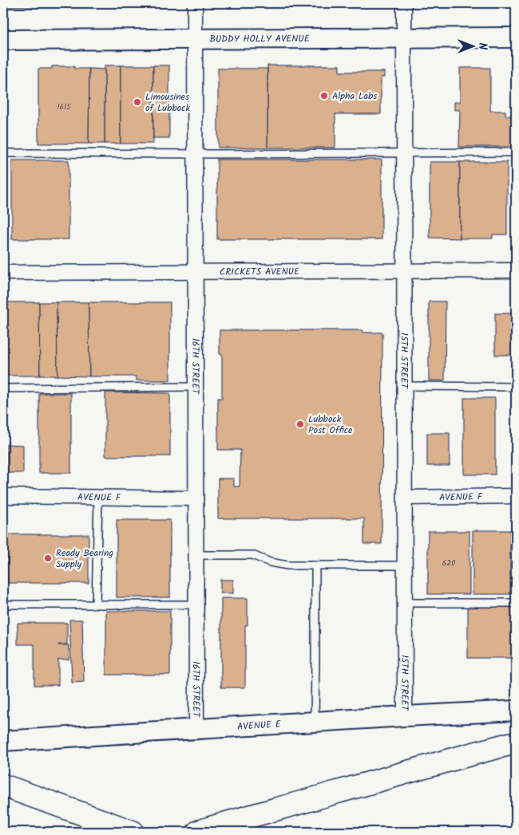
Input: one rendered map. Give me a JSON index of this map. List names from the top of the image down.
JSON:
{
  "streets": {
    "main road": ["BUDDY HOLLY AVENUE", "AVENUE E"],
    "street": [
      "CRICKETS AVENUE",
      "15TH STREET",
      "16TH STREET",
      "AVENUE F"
    ]
  },
  "crossings": [
    ["BUDDY HOLLY AVENUE", "15TH STREET"],
    ["BUDDY HOLLY AVENUE", "16TH STREET"],
    ["CRICKETS AVENUE", "15TH STREET"],
    ["CRICKETS AVENUE", "16TH STREET"],
    ["15TH STREET", "AVENUE F"],
    ["15TH STREET", "AVENUE E"],
    ["16TH STREET", "AVENUE F"],
    ["16TH STREET", "AVENUE E"]
  ],
  "places": [
    "Alpha Labs",
    "Limousines of Lubbock",
    "Lubbock Post Office",
    "Ready Bearing Supply"
  ],
  "house_numbers": ["1615", "620"],
  "north": "right"
}
